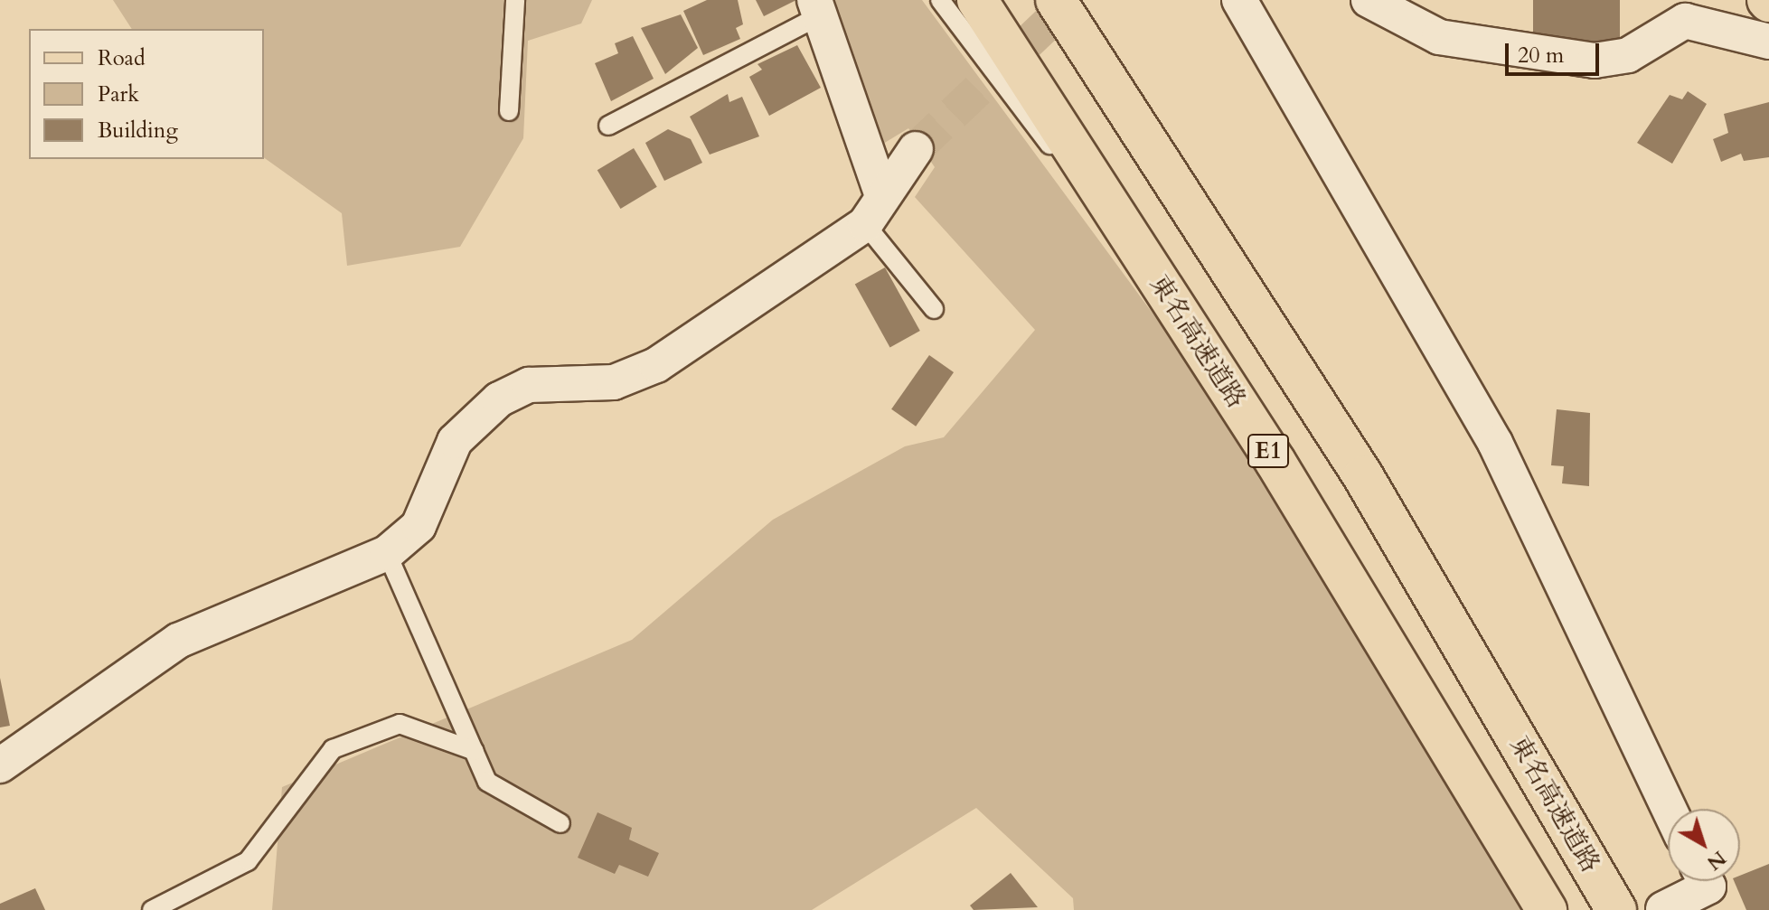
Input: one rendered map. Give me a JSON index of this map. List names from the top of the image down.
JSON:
{
  "streets": {
    "highway": ["東名高速道路", "E1"]
  },
  "legend": ["Road", "Park", "Building"],
  "scale_bar": "20 m",
  "north": "bottom right"
}
